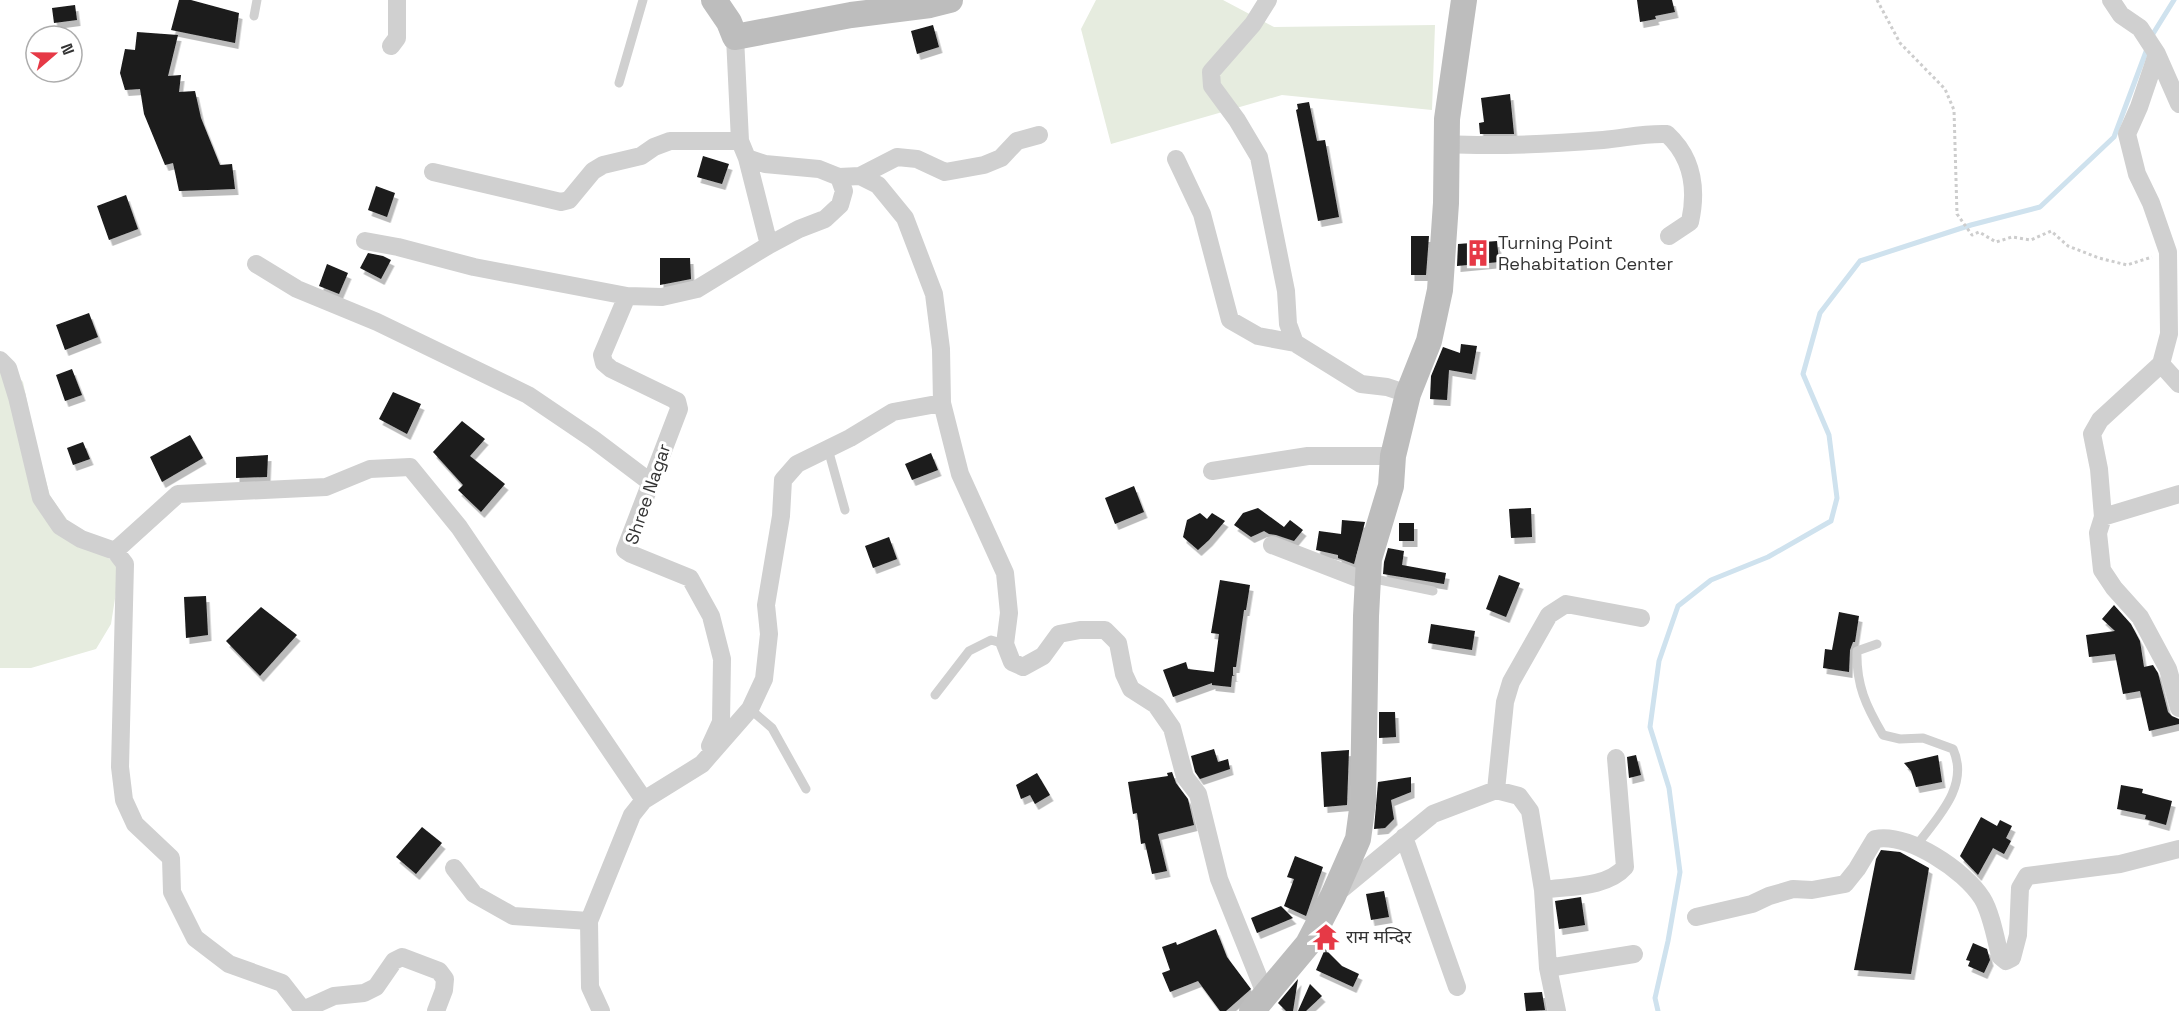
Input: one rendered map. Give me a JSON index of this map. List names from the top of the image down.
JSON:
{
  "streets": {
    "street": ["Shree Nagar"]
  },
  "places": {
    "building": ["Turning Point Rehabitation Center"],
    "temple": ["राम मन्दिर"]
  },
  "north": "right"
}
